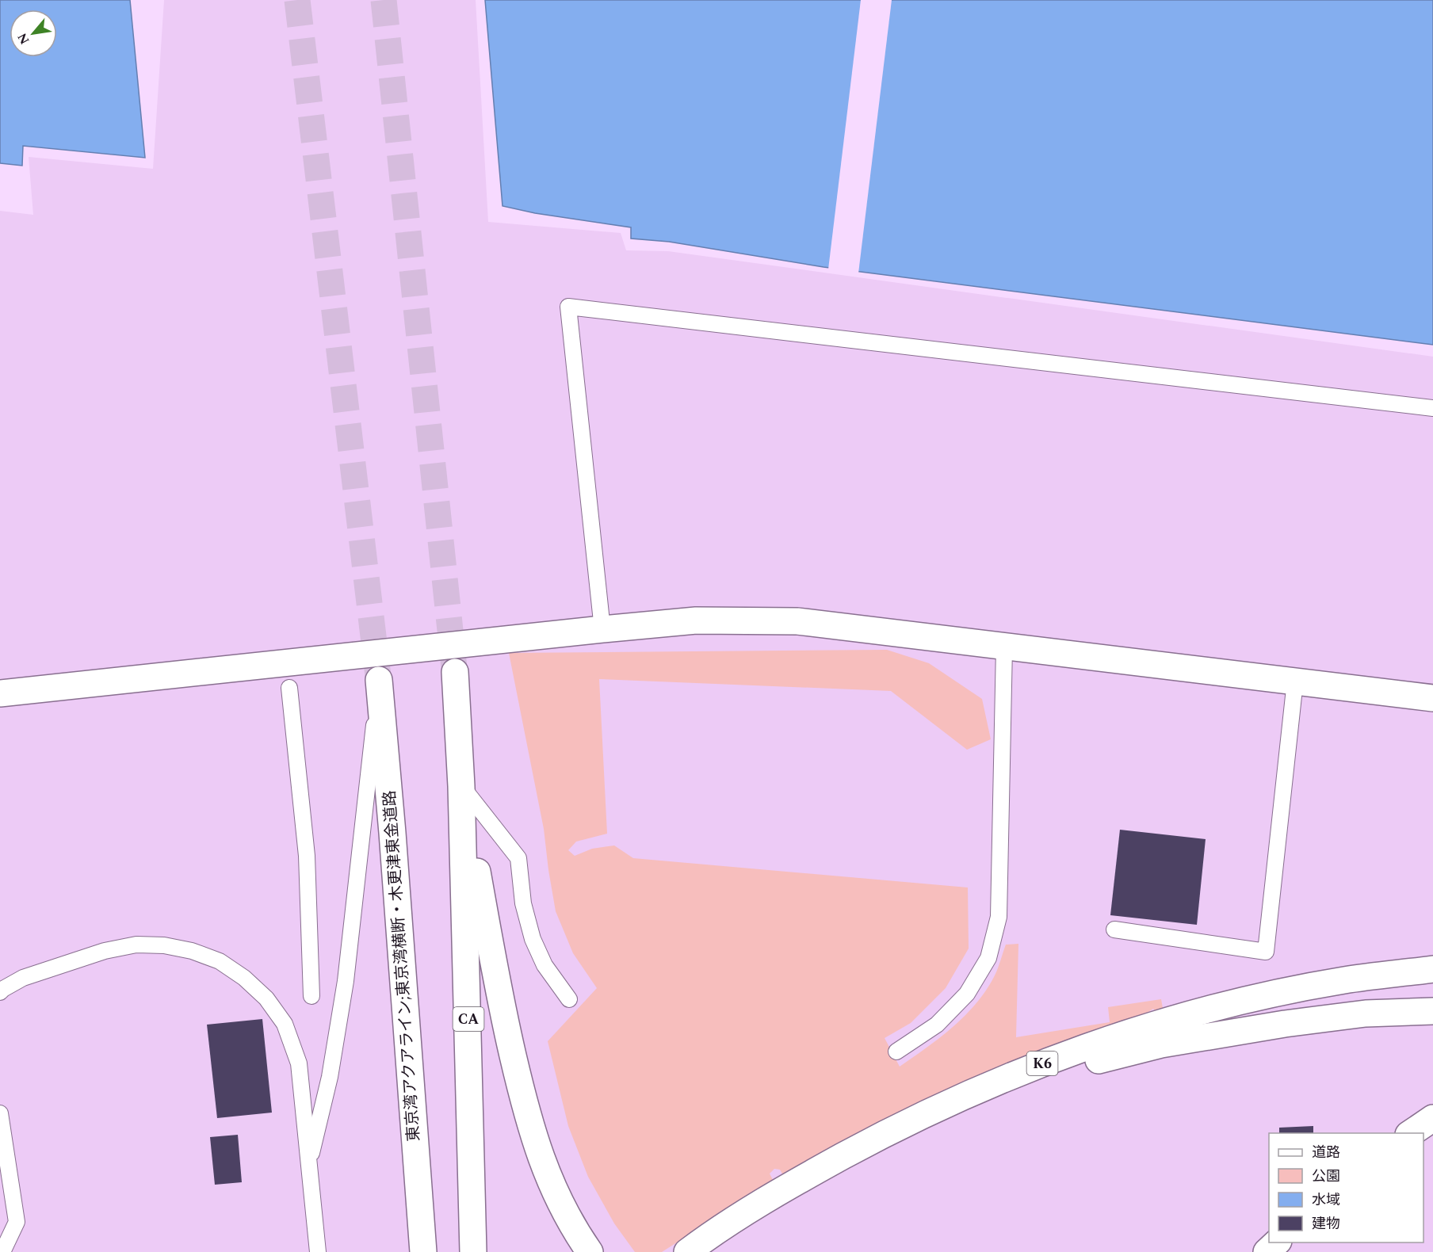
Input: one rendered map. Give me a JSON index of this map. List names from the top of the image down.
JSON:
{
  "streets": {
    "main road": ["東京湾アクアライン;東京湾横断・木更津東金道路", "CA", "K6"]
  },
  "legend": [
    "道路",
    "公園",
    "水域",
    "建物"
  ],
  "north": "bottom left"
}
